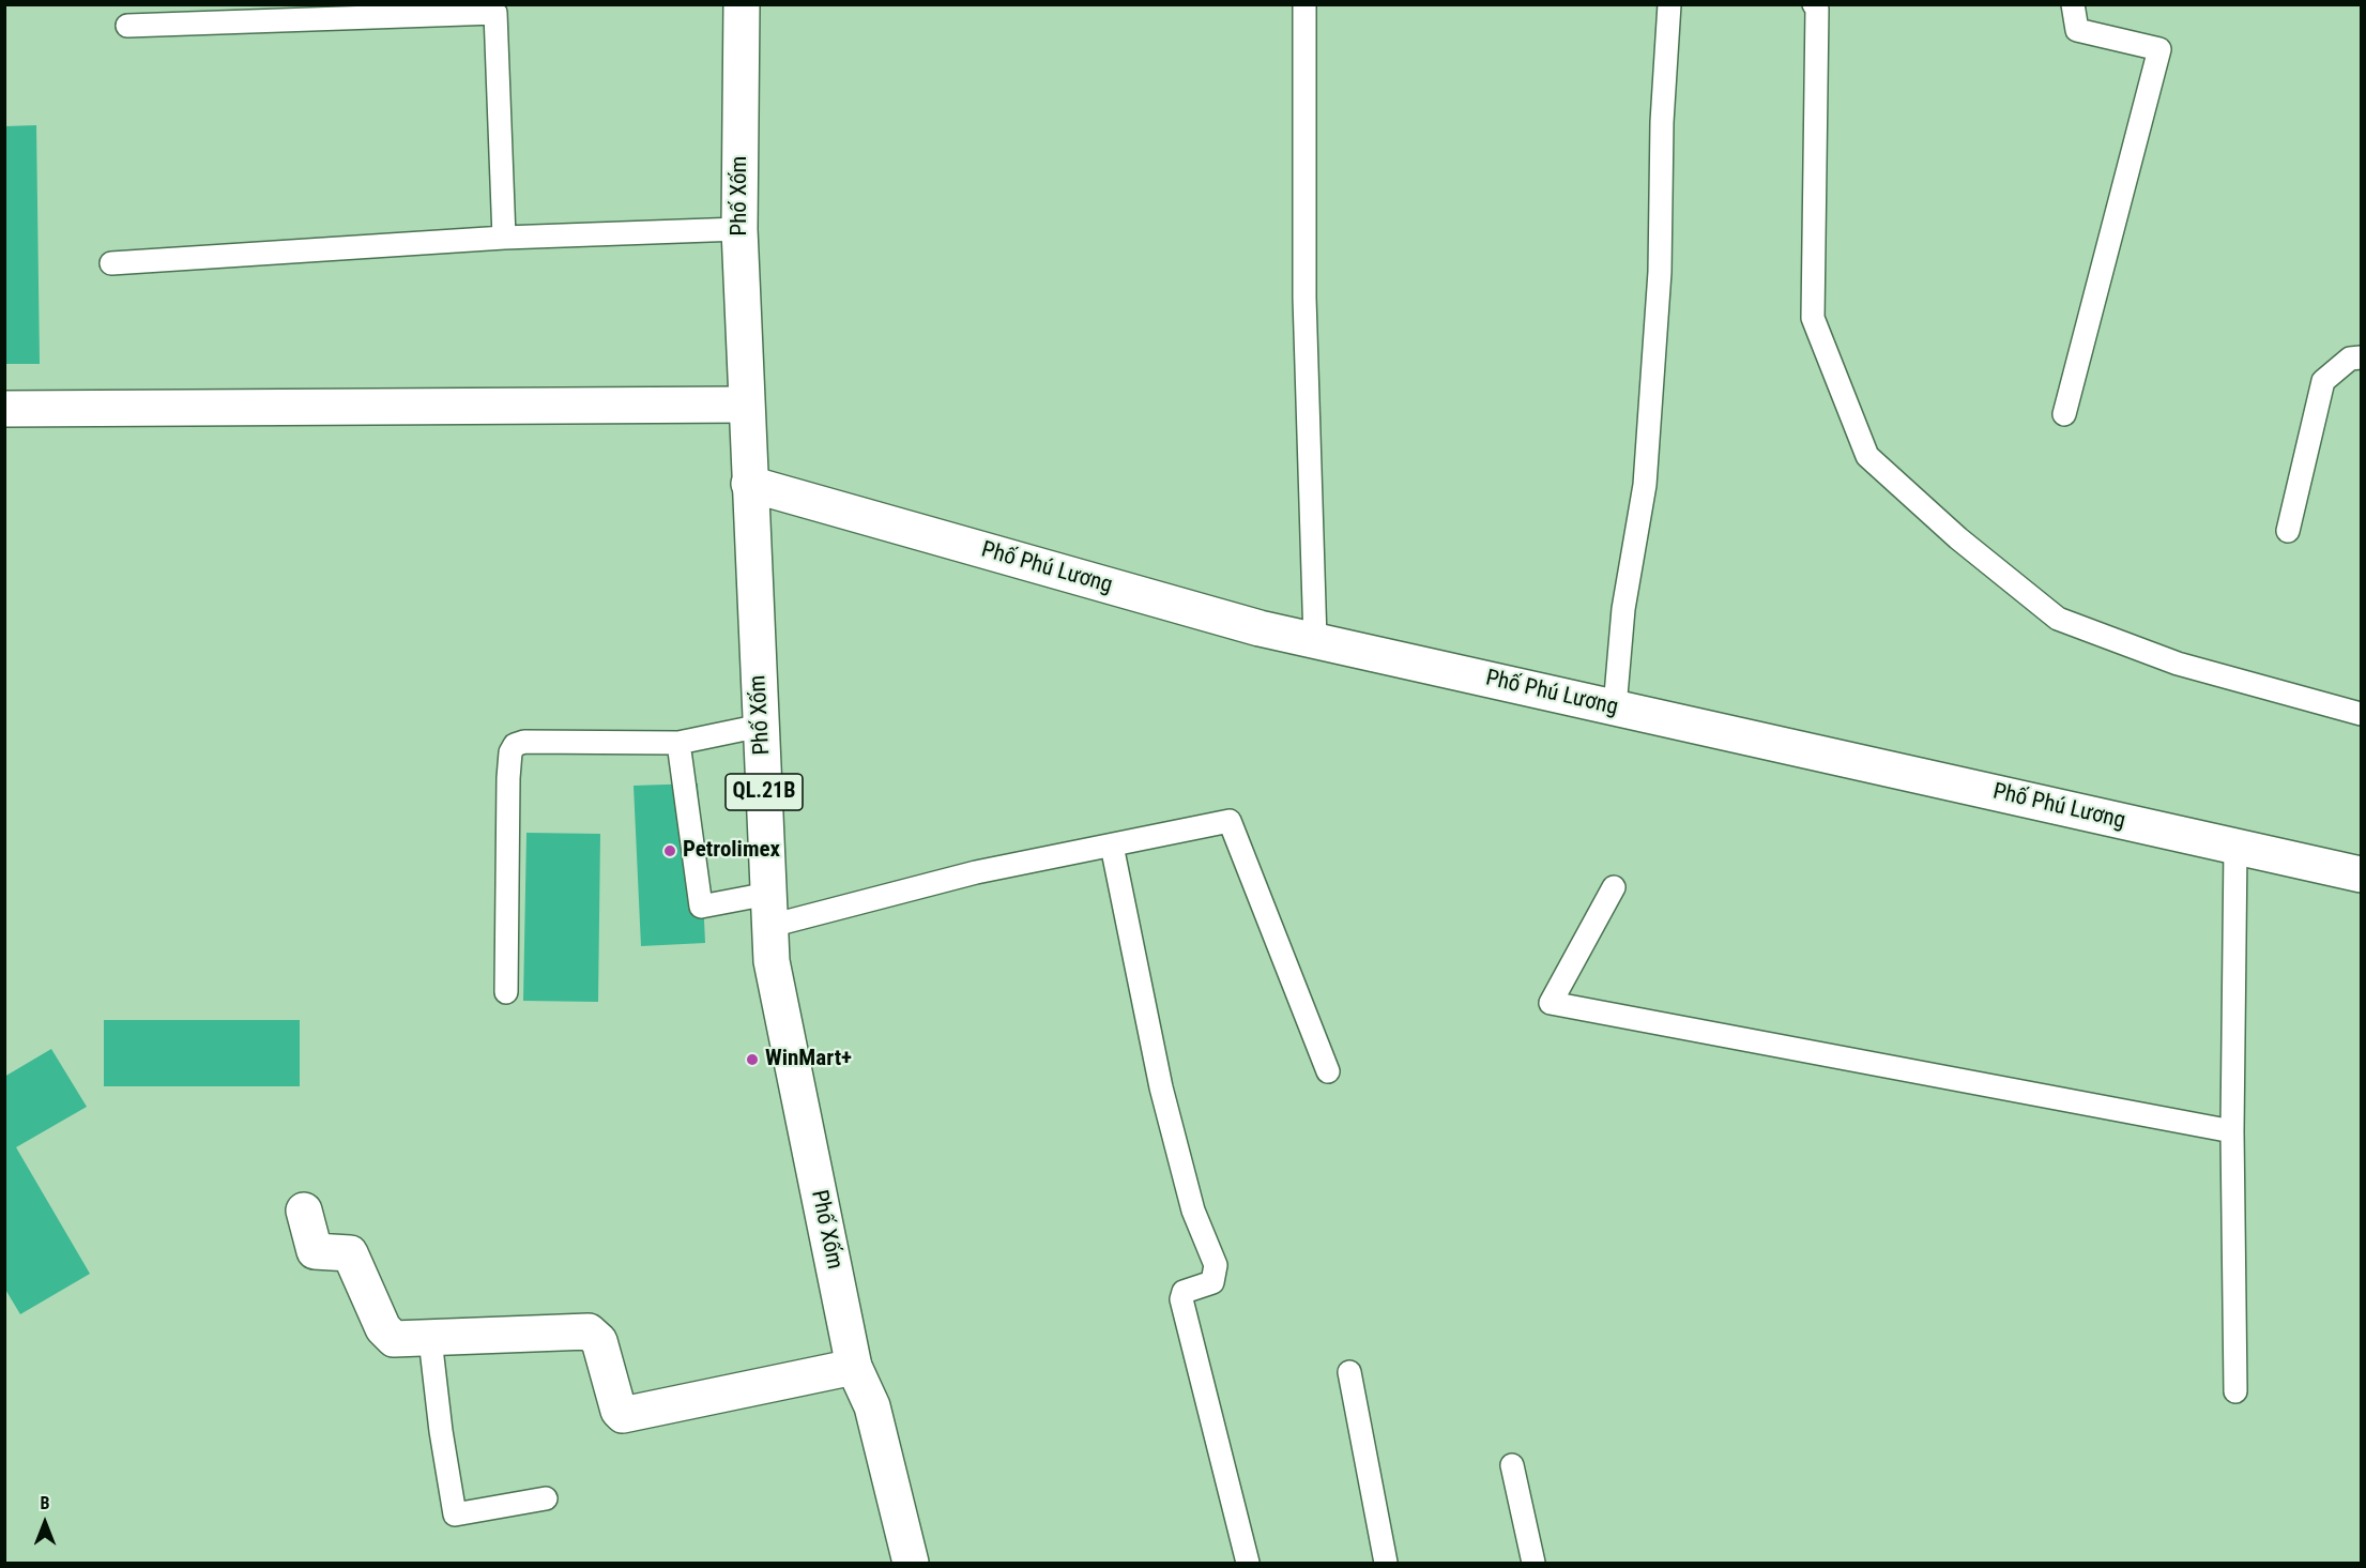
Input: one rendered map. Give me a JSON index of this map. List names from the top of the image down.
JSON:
{
  "streets": {
    "main road": ["Phố Xốm", "Phố Phú Lương", "QL.21B"]
  },
  "crossings": [
    ["Phố Xốm", "Phố Phú Lương"]
  ],
  "places": ["Petrolimex", "WinMart+"],
  "north": "top"
}
